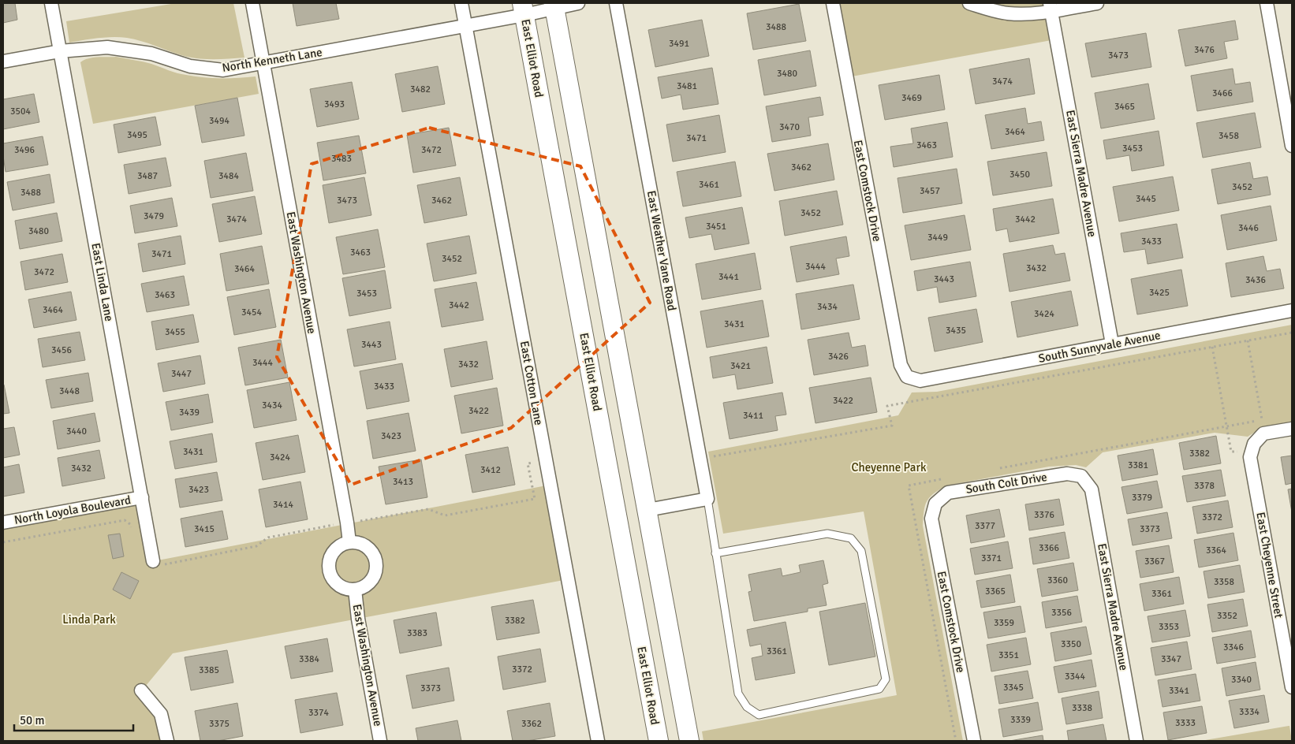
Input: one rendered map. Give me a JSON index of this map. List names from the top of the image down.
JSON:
{
  "streets": {
    "main road": ["East Elliot Road"],
    "street": [
      "North Kenneth Lane",
      "East Sierra Madre Avenue",
      "East Comstock Drive",
      "East Weather Vane Road",
      "East Washington Avenue",
      "East Linda Lane",
      "South Sunnyvale Avenue",
      "East Cotton Lane",
      "South Colt Drive",
      "North Loyola Boulevard",
      "East Cheyenne Street"
    ]
  },
  "crossings": [
    ["East Elliot Road", "North Kenneth Lane"],
    ["North Kenneth Lane", "East Washington Avenue"],
    ["North Kenneth Lane", "East Linda Lane"],
    ["North Kenneth Lane", "East Cotton Lane"],
    ["East Sierra Madre Avenue", "South Sunnyvale Avenue"],
    ["East Sierra Madre Avenue", "South Colt Drive"],
    ["East Comstock Drive", "South Sunnyvale Avenue"],
    ["East Comstock Drive", "South Colt Drive"],
    ["East Linda Lane", "North Loyola Boulevard"]
  ],
  "parks": ["Cheyenne Park", "Linda Park"],
  "house_numbers": [
    "3488",
    "3491",
    "3476",
    "3473",
    "3480",
    "3474",
    "3481",
    "3482",
    "3466",
    "3469",
    "3493",
    "3465",
    "3504",
    "3494",
    "3470",
    "3464",
    "3495",
    "3458",
    "3471",
    "3463",
    "3453",
    "3496",
    "3472",
    "3483",
    "3462",
    "3450",
    "3487",
    "3484",
    "3461",
    "3452",
    "3457",
    "3488",
    "3445",
    "3473",
    "3462",
    "3452",
    "3479",
    "3474",
    "3442",
    "3451",
    "3446",
    "3480",
    "3449",
    "3433",
    "3463",
    "3471",
    "3452",
    "3444",
    "3432",
    "3464",
    "3472",
    "3441",
    "3443",
    "3436",
    "3425",
    "3453",
    "3463",
    "3442",
    "3434",
    "3464",
    "3454",
    "3424",
    "3431",
    "3435",
    "3455",
    "3443",
    "3456",
    "3426",
    "3444",
    "3432",
    "3421",
    "3447",
    "3433",
    "3448",
    "3422",
    "3434",
    "3422",
    "3439",
    "3411",
    "3440",
    "3423",
    "3431",
    "3382",
    "3424",
    "3381",
    "3432",
    "3412",
    "3413",
    "3378",
    "3423",
    "3379",
    "3414",
    "3376",
    "3372",
    "3377",
    "3415",
    "3373",
    "3366",
    "3364",
    "3371",
    "3367",
    "3360",
    "3358",
    "3365",
    "3361",
    "3356",
    "3352",
    "3382",
    "3359",
    "3353",
    "3383",
    "3350",
    "3346",
    "3361",
    "3351",
    "3384",
    "3347",
    "3372",
    "3385",
    "3344",
    "3340",
    "3345",
    "3373",
    "3341",
    "3338",
    "3334",
    "3374",
    "3339",
    "3333",
    "3375",
    "3362"
  ],
  "scale_bar": "50 m"
}
